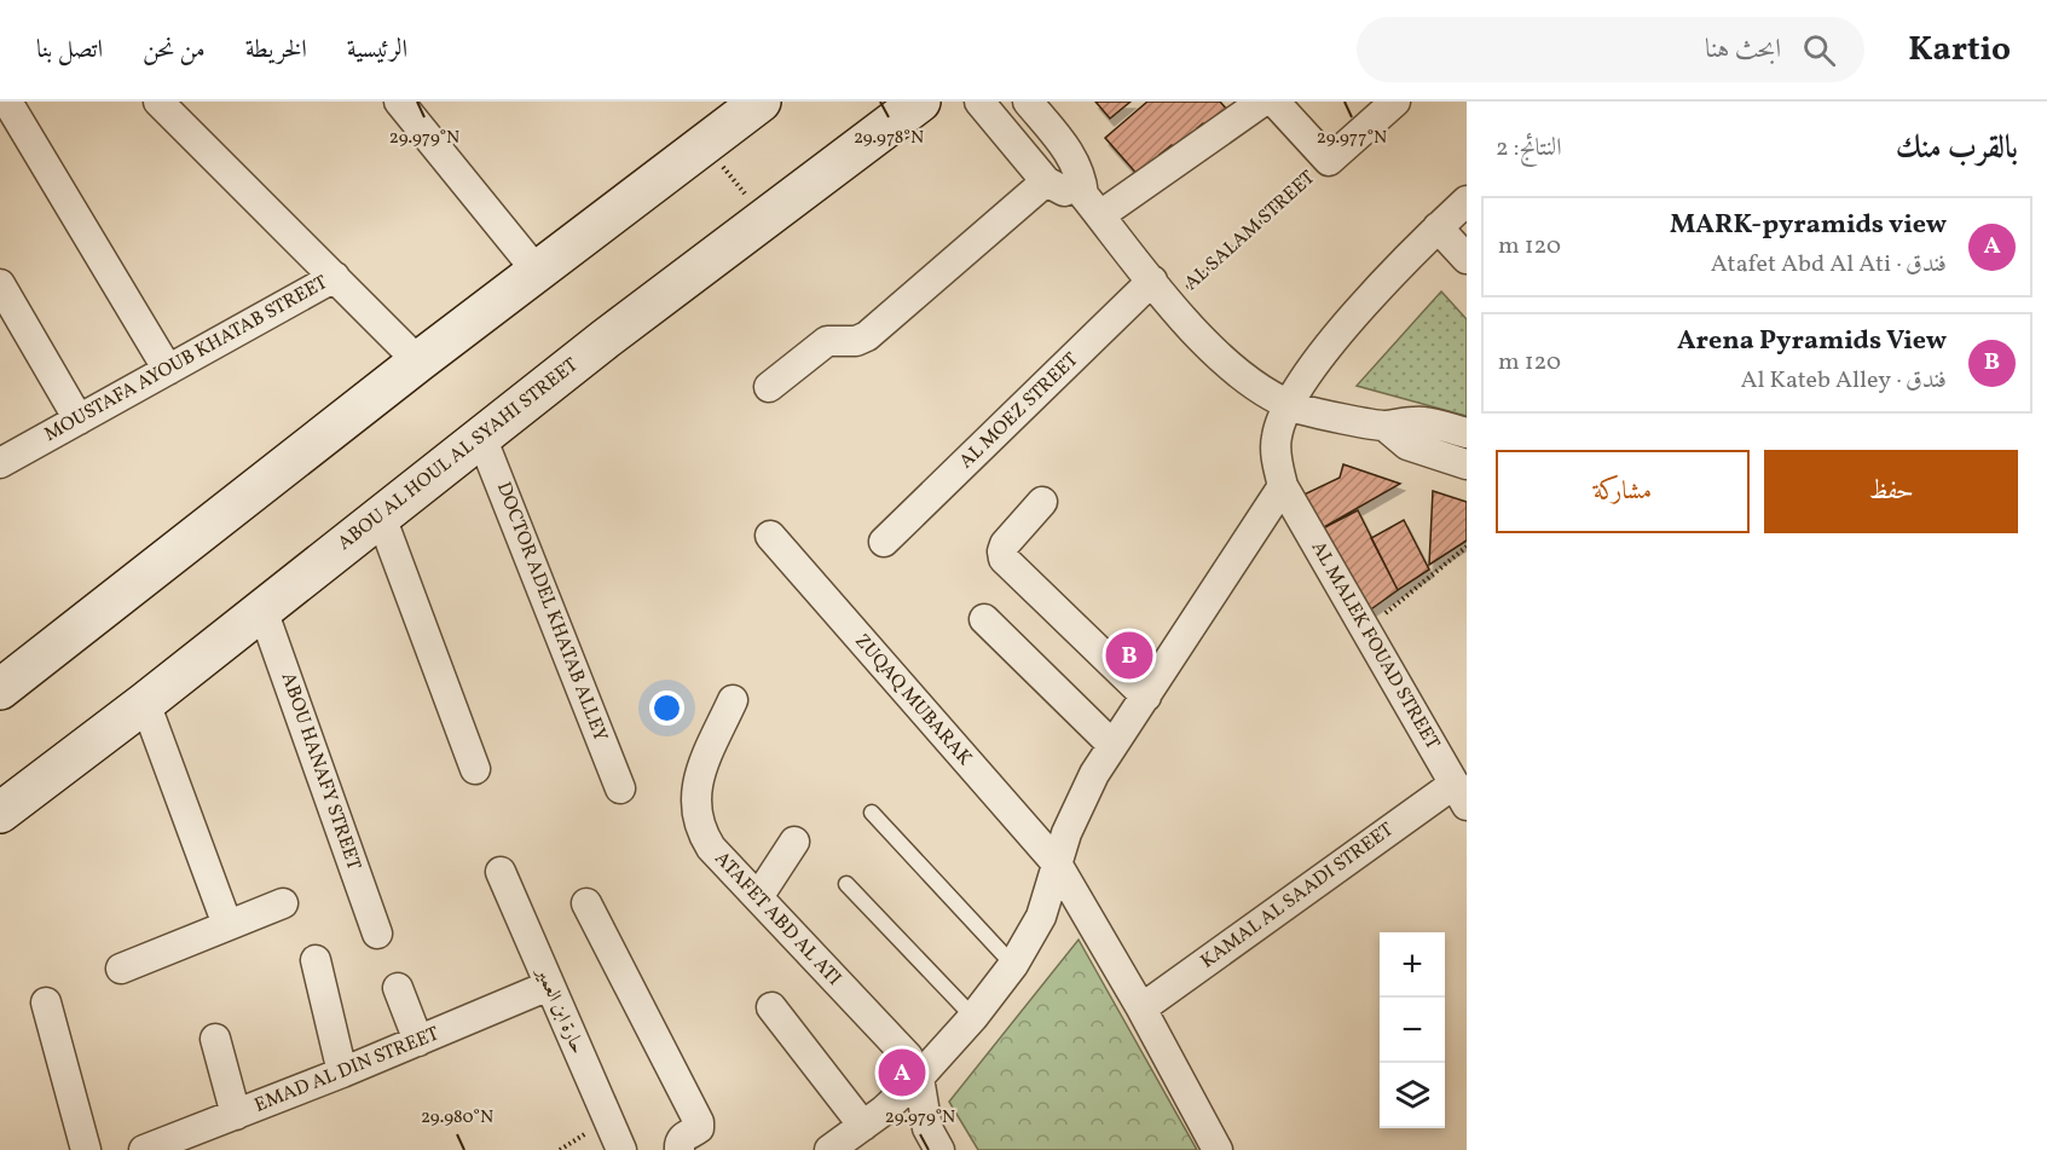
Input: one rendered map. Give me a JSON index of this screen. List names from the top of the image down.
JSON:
{
  "streets": {
    "main road": ["ABOU AL HOUL AL SYAHI STREET"],
    "street": [
      "AL SALAM STREET",
      "MOUSTAFA AYOUB KHATAB STREET",
      "AL MOEZ STREET",
      "DOCTOR ADEL KHATAB ALLEY",
      "AL MALEK FOUAD STREET",
      "ZUQAQ MUBARAK",
      "ABOU HANAFY STREET",
      "KAMAL AL SAADI STREET",
      "ATAFET ABD AL ATI",
      "حارة ابن العمير",
      "EMAD AL DIN STREET"
    ]
  },
  "crossings": [
    ["AL SALAM STREET", "AL MOEZ STREET"],
    ["ABOU AL HOUL AL SYAHI STREET", "DOCTOR ADEL KHATAB ALLEY"],
    ["ABOU AL HOUL AL SYAHI STREET", "ABOU HANAFY STREET"],
    ["AL MALEK FOUAD STREET", "KAMAL AL SAADI STREET"],
    ["ZUQAQ MUBARAK", "KAMAL AL SAADI STREET"],
    ["حارة ابن العمير", "EMAD AL DIN STREET"]
  ],
  "page": {
    "header": "Kartio",
    "search": "ابحث هنا",
    "nav": [
      "الرئيسية",
      "الخريطة",
      "من نحن",
      "اتصل بنا"
    ],
    "heading": ["بالقرب منك", "النتائج: 2"],
    "list": [
      {
        "mark": "A",
        "name": "MARK-pyramids view",
        "note": "فندق · Atafet Abd Al Ati",
        "value": "120 m"
      },
      {
        "mark": "B",
        "name": "Arena Pyramids View",
        "note": "فندق · Al Kateb Alley",
        "value": "120 m"
      }
    ],
    "buttons": ["حفظ", "مشاركة"],
    "pins": ["B", "A"],
    "map_buttons": ["+", "−"]
  },
  "coordinates": [
    "29.977°N",
    "29.979°N",
    "29.978°N",
    "29.980°N"
  ]
}
